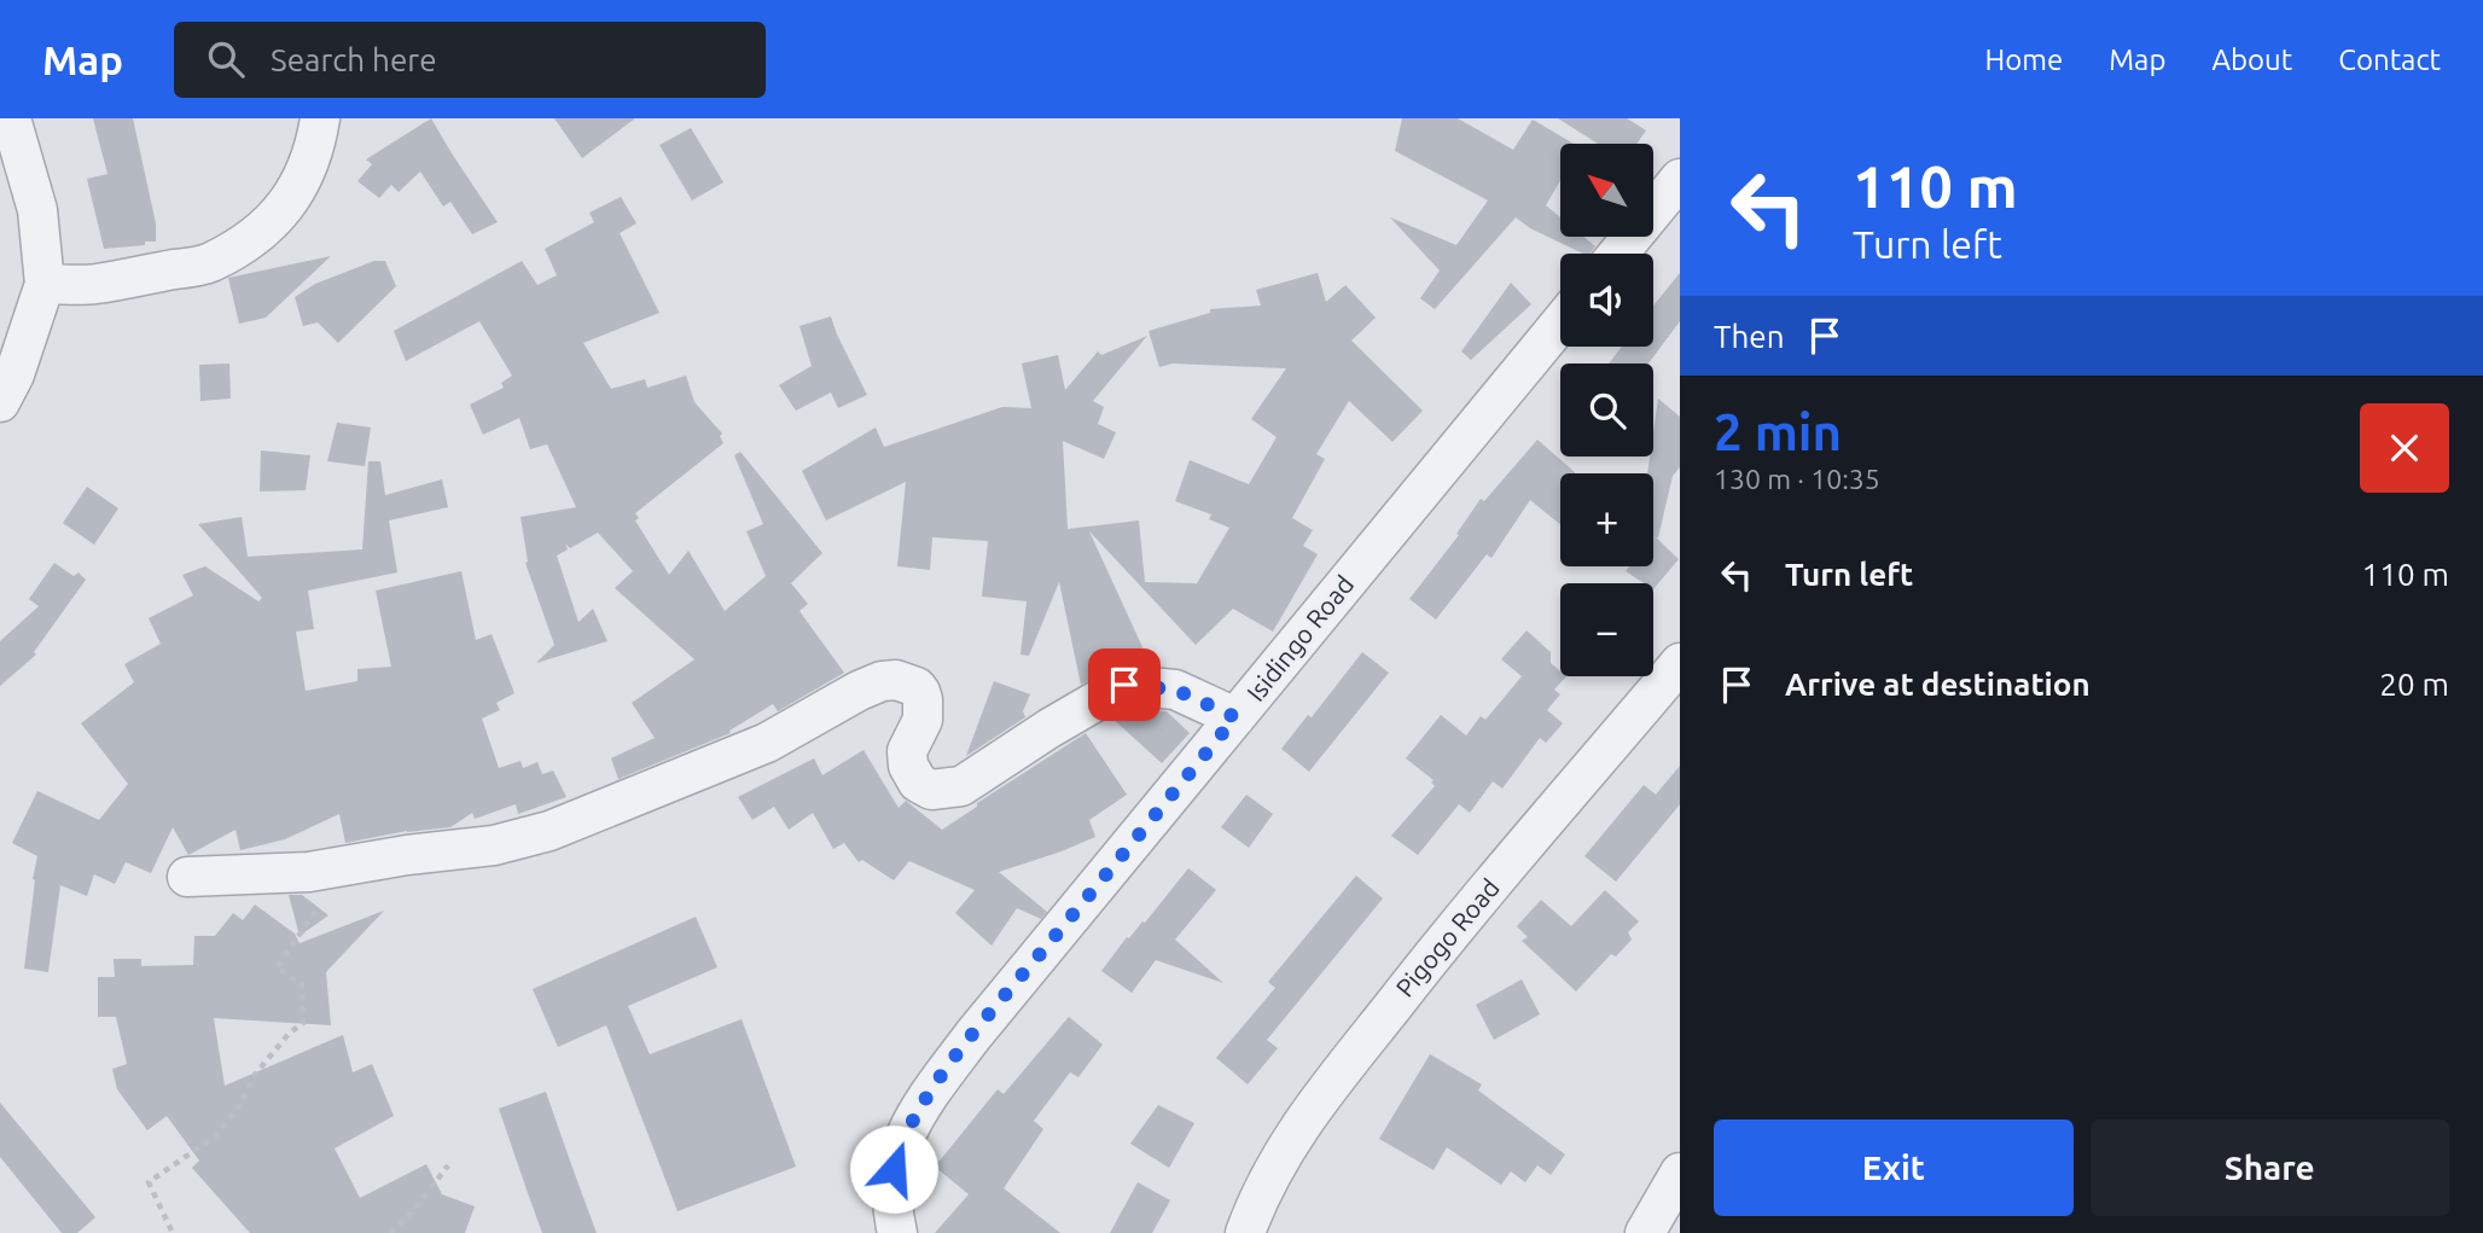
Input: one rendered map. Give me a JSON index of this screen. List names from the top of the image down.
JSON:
{
  "streets": {
    "street": ["Isidingo Road", "Pigogo Road"]
  },
  "north": "top left",
  "page": {
    "header": "Map",
    "search": "Search here",
    "nav": [
      "Home",
      "Map",
      "About",
      "Contact"
    ],
    "turn": ["110 m", "Turn left"],
    "map_buttons": ["+", "−"],
    "then": "Then",
    "heading": ["2 min", "130 m · 10:35"],
    "list": [
      {
        "name": "Turn left",
        "value": "110 m"
      },
      {
        "name": "Arrive at destination",
        "value": "20 m"
      }
    ],
    "buttons": ["Exit", "Share"]
  }
}
